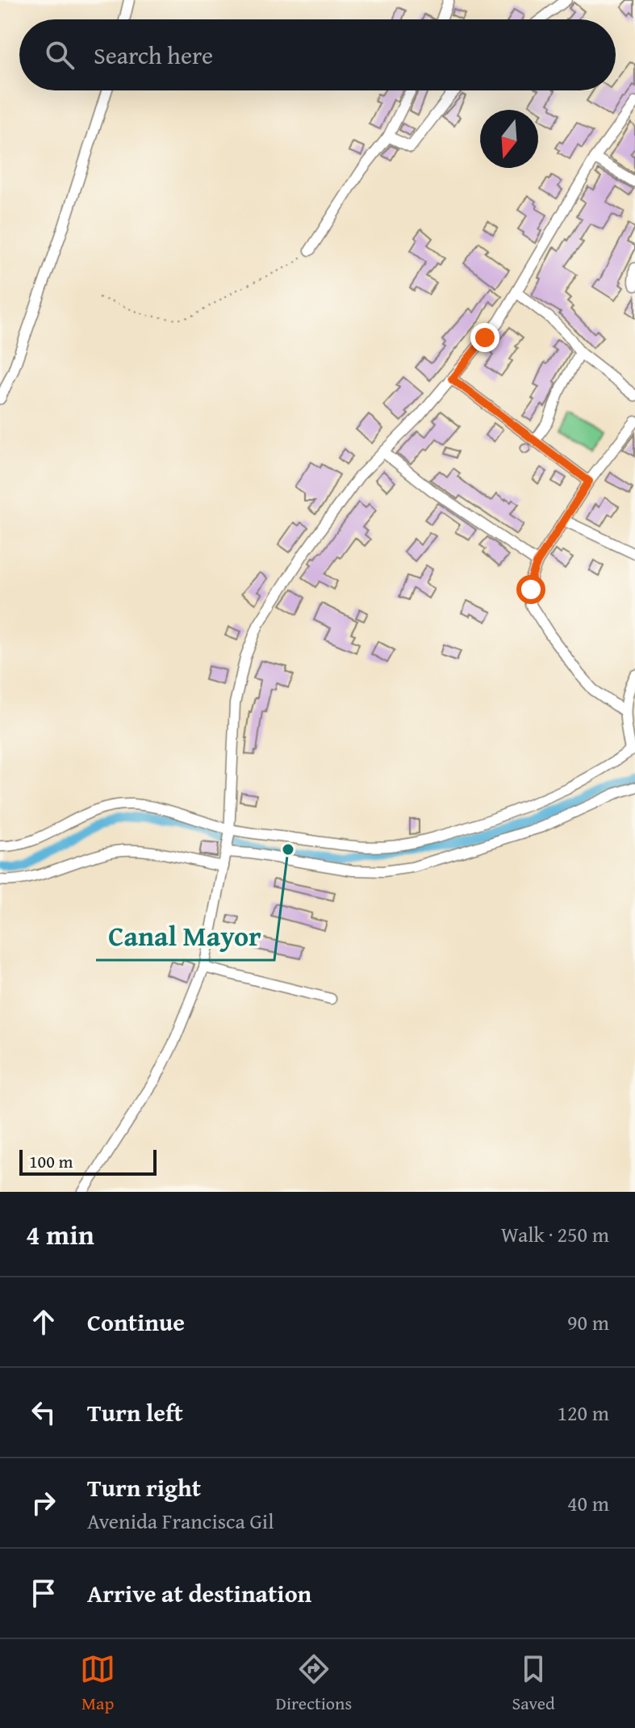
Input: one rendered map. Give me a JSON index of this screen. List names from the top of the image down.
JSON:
{
  "places": ["Canal Mayor"],
  "scale_bar": "100 m",
  "north": "bottom",
  "page": {
    "search": "Search here",
    "scale": "100 m",
    "heading": ["4 min", "Walk · 250 m"],
    "list": [
      ["Continue", "90 m"],
      ["Turn left", "120 m"],
      ["Turn right", "Avenida Francisca Gil", "40 m"],
      "Arrive at destination"
    ],
    "nav": ["Map", "Directions", "Saved"]
  }
}
